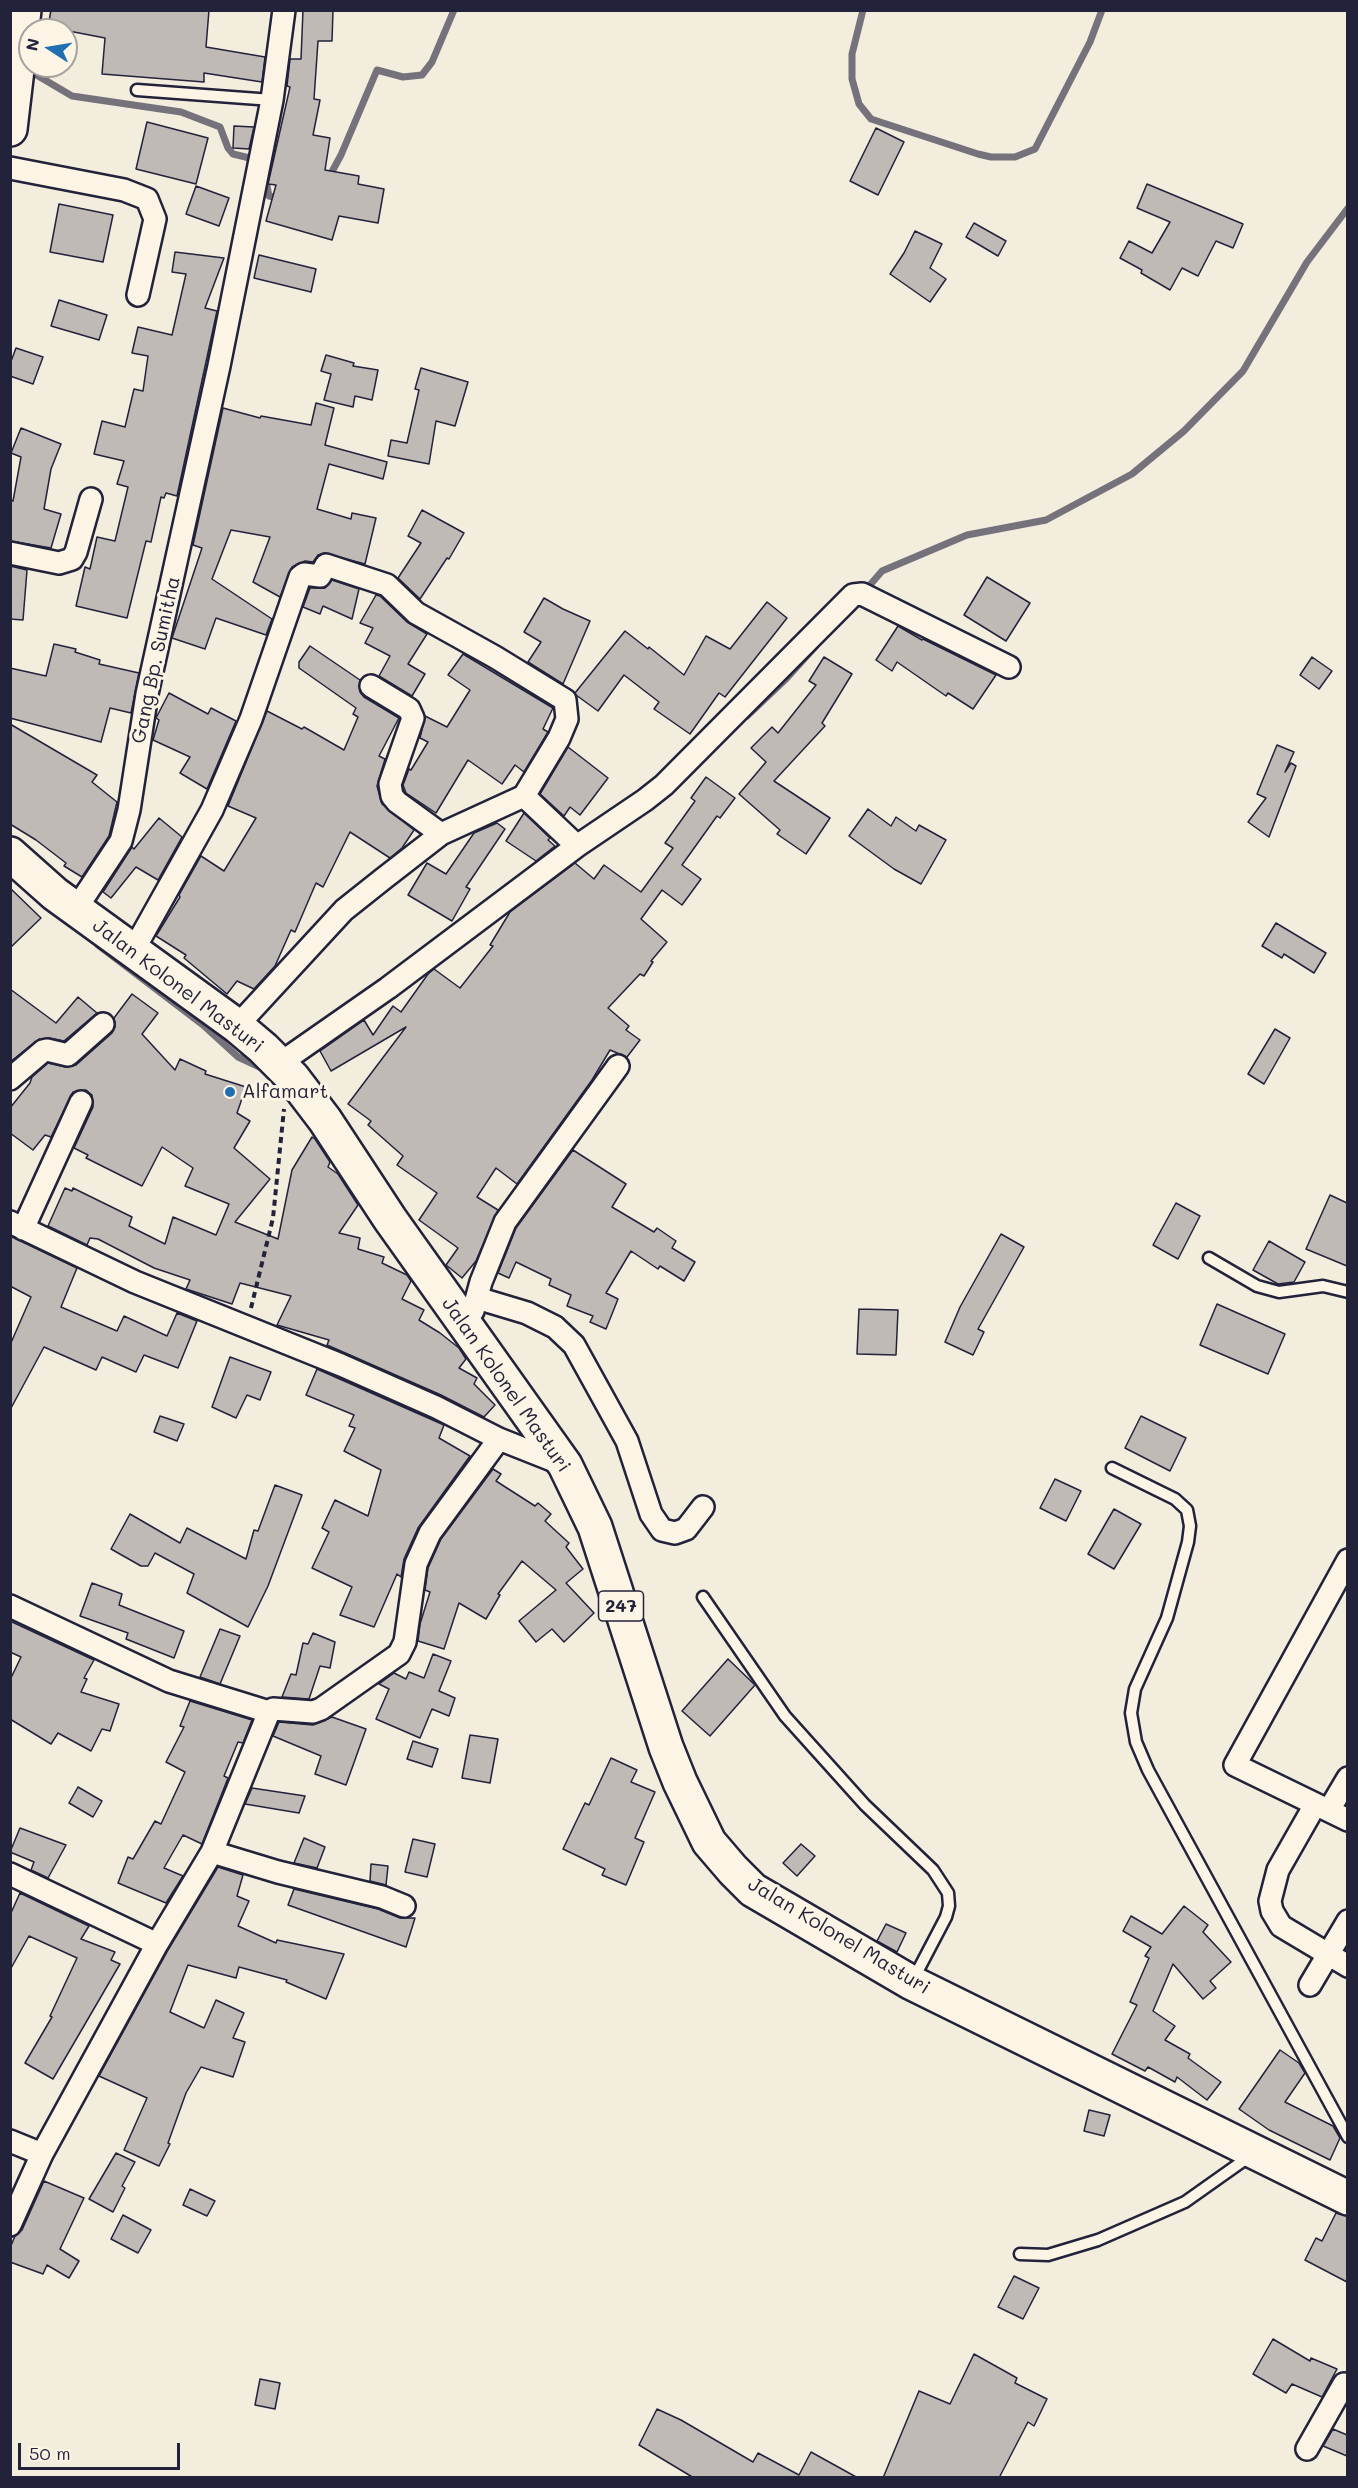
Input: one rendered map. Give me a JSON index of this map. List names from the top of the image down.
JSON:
{
  "streets": {
    "main road": ["Jalan Kolonel Masturi", "247"],
    "street": ["Gang Bp. Sumitha"]
  },
  "crossings": [
    ["Gang Bp. Sumitha", "Jalan Kolonel Masturi"]
  ],
  "places": ["Alfamart"],
  "scale_bar": "50 m",
  "north": "left"
}
